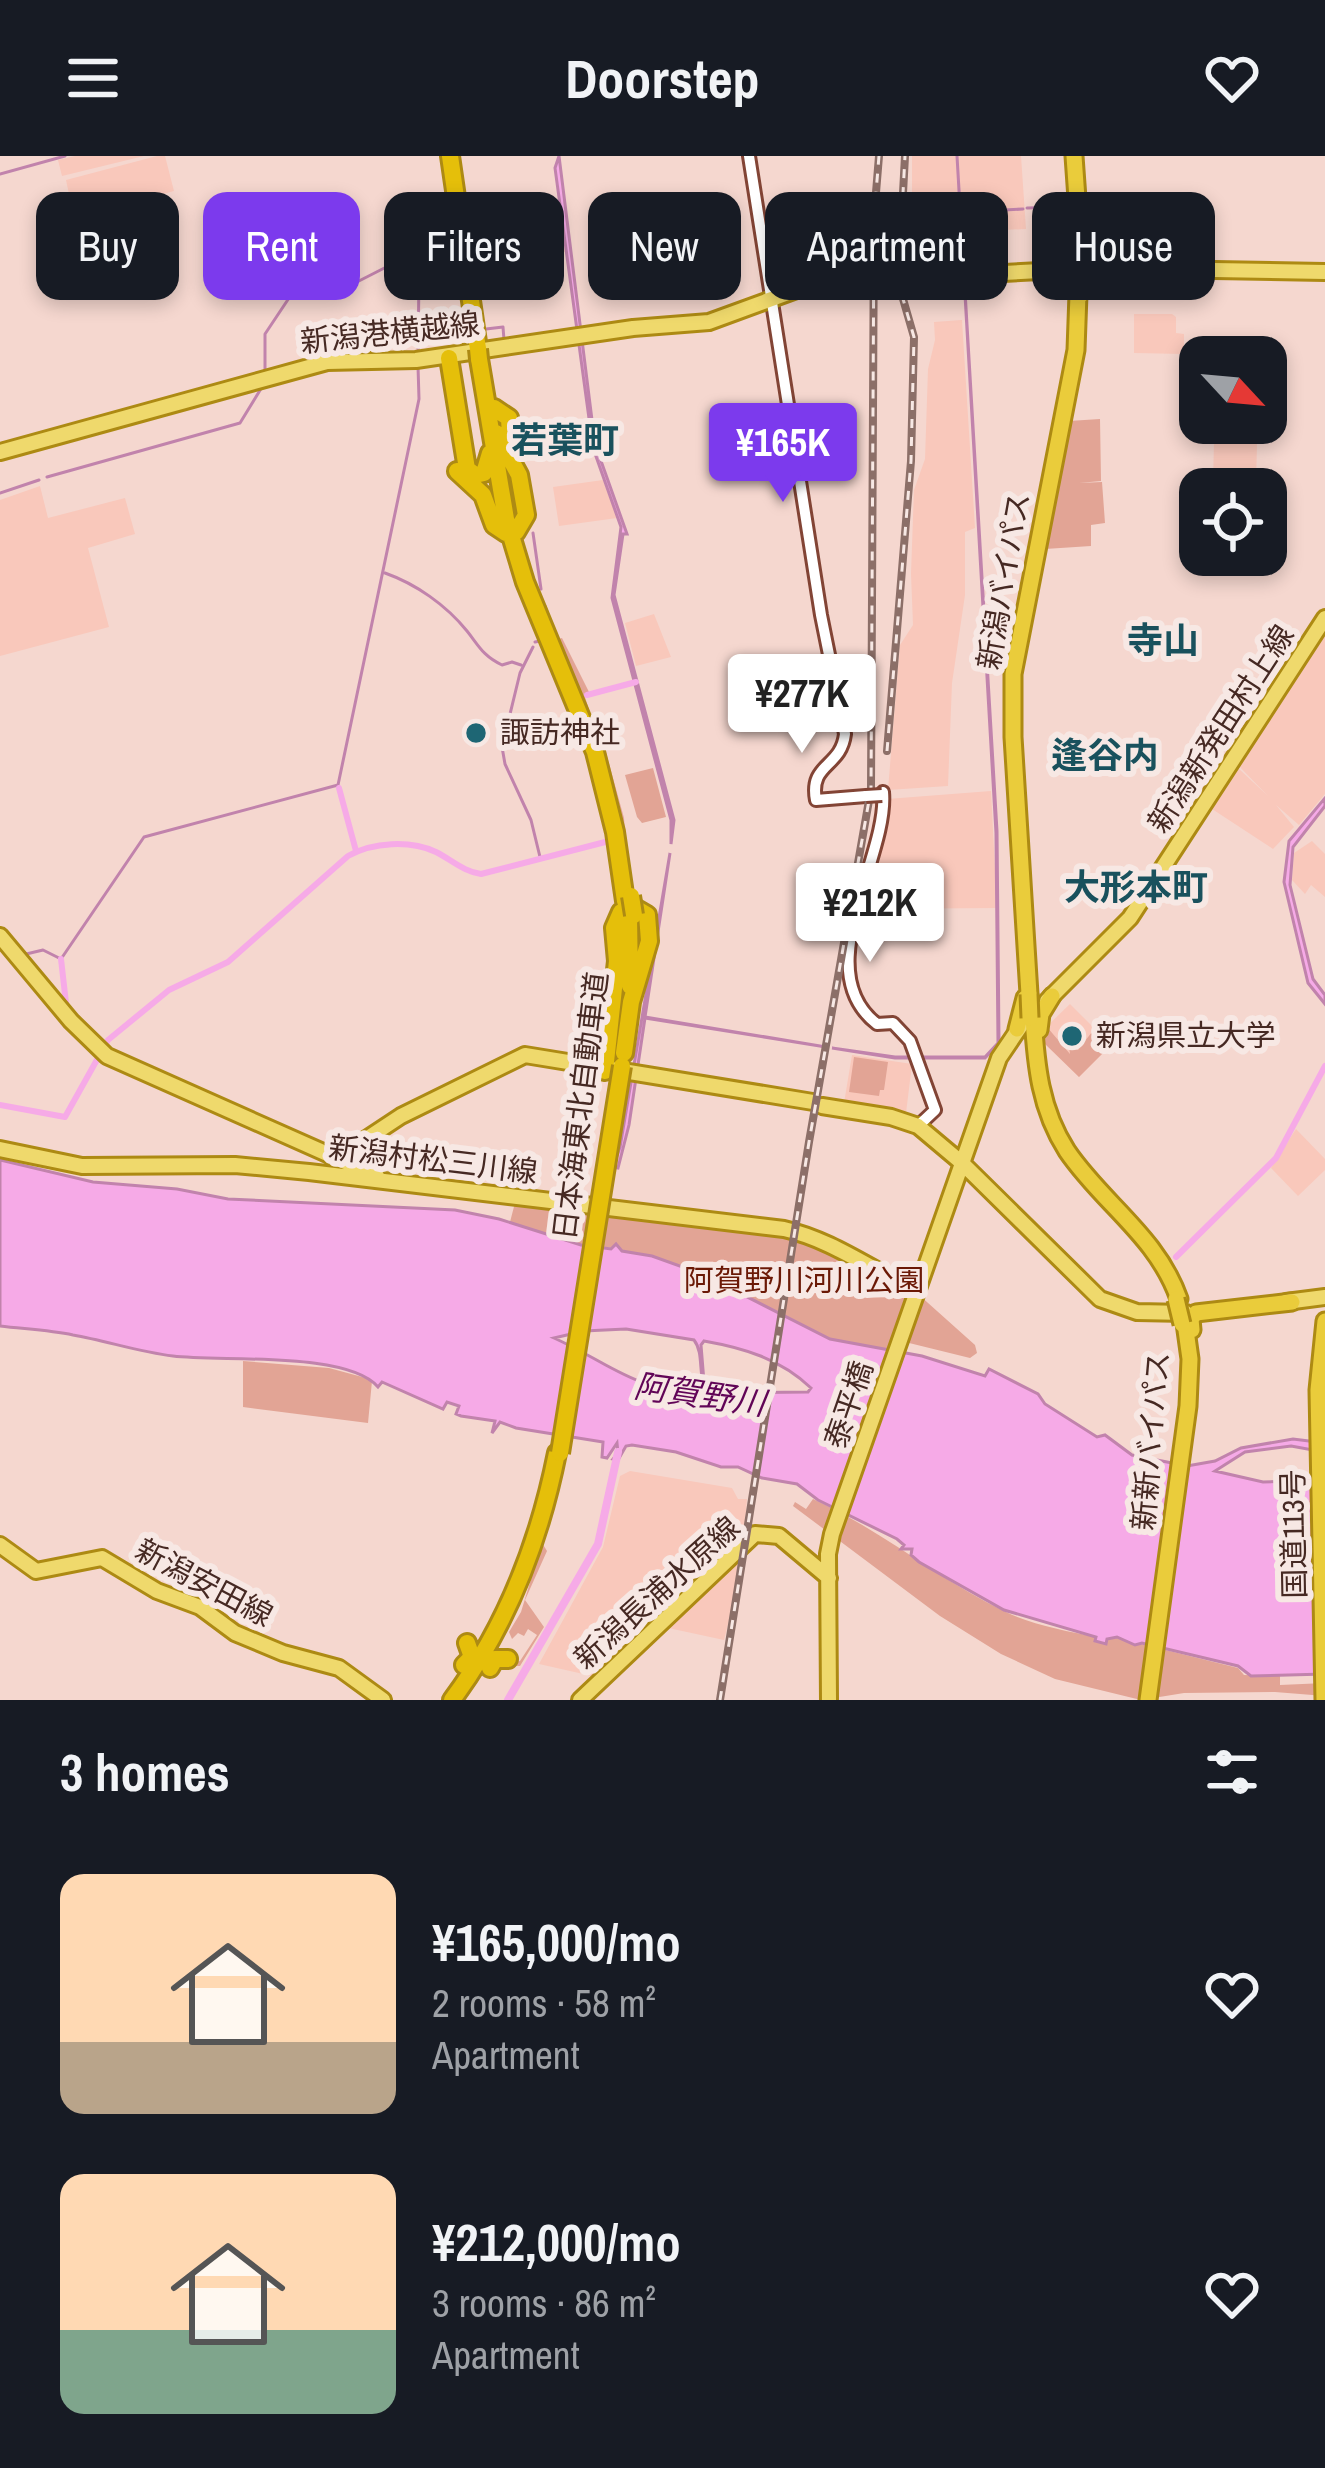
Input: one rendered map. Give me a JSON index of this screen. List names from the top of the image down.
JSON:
{
  "streets": {
    "highway": [
      "新潟バイパス",
      "日本海東北自動車道",
      "新新バイパス",
      "国道113号"
    ],
    "main road": [
      "新潟港横越線",
      "新潟新発田村上線",
      "新潟村松三川線",
      "泰平橋",
      "新潟安田線",
      "新潟長浦水原線"
    ]
  },
  "crossings": [
    ["新潟港横越線", "日本海東北自動車道"],
    ["新潟バイパス", "新潟新発田村上線"],
    ["新潟バイパス", "新新バイパス"],
    ["新潟新発田村上線", "泰平橋"],
    ["新潟新発田村上線", "新新バイパス"],
    ["新潟村松三川線", "泰平橋"],
    ["泰平橋", "新潟長浦水原線"]
  ],
  "districts": [
    "若葉町",
    "寺山",
    "逢谷内",
    "大形本町"
  ],
  "water": ["阿賀野川"],
  "parks": ["阿賀野川河川公園"],
  "places": ["諏訪神社", "新潟県立大学"],
  "north": "bottom right",
  "page": {
    "header": "Doorstep",
    "chip": [
      "Buy",
      "Rent",
      "Filters",
      "New",
      "Apartment",
      "House"
    ],
    "price": ["¥165K", "¥277K", "¥212K"],
    "heading": "3 homes",
    "list": [
      {
        "name": "¥165,000/mo",
        "note": "2 rooms · 58 m² · Apartment"
      },
      {
        "name": "¥212,000/mo",
        "note": "3 rooms · 86 m² · Apartment"
      }
    ]
  }
}
